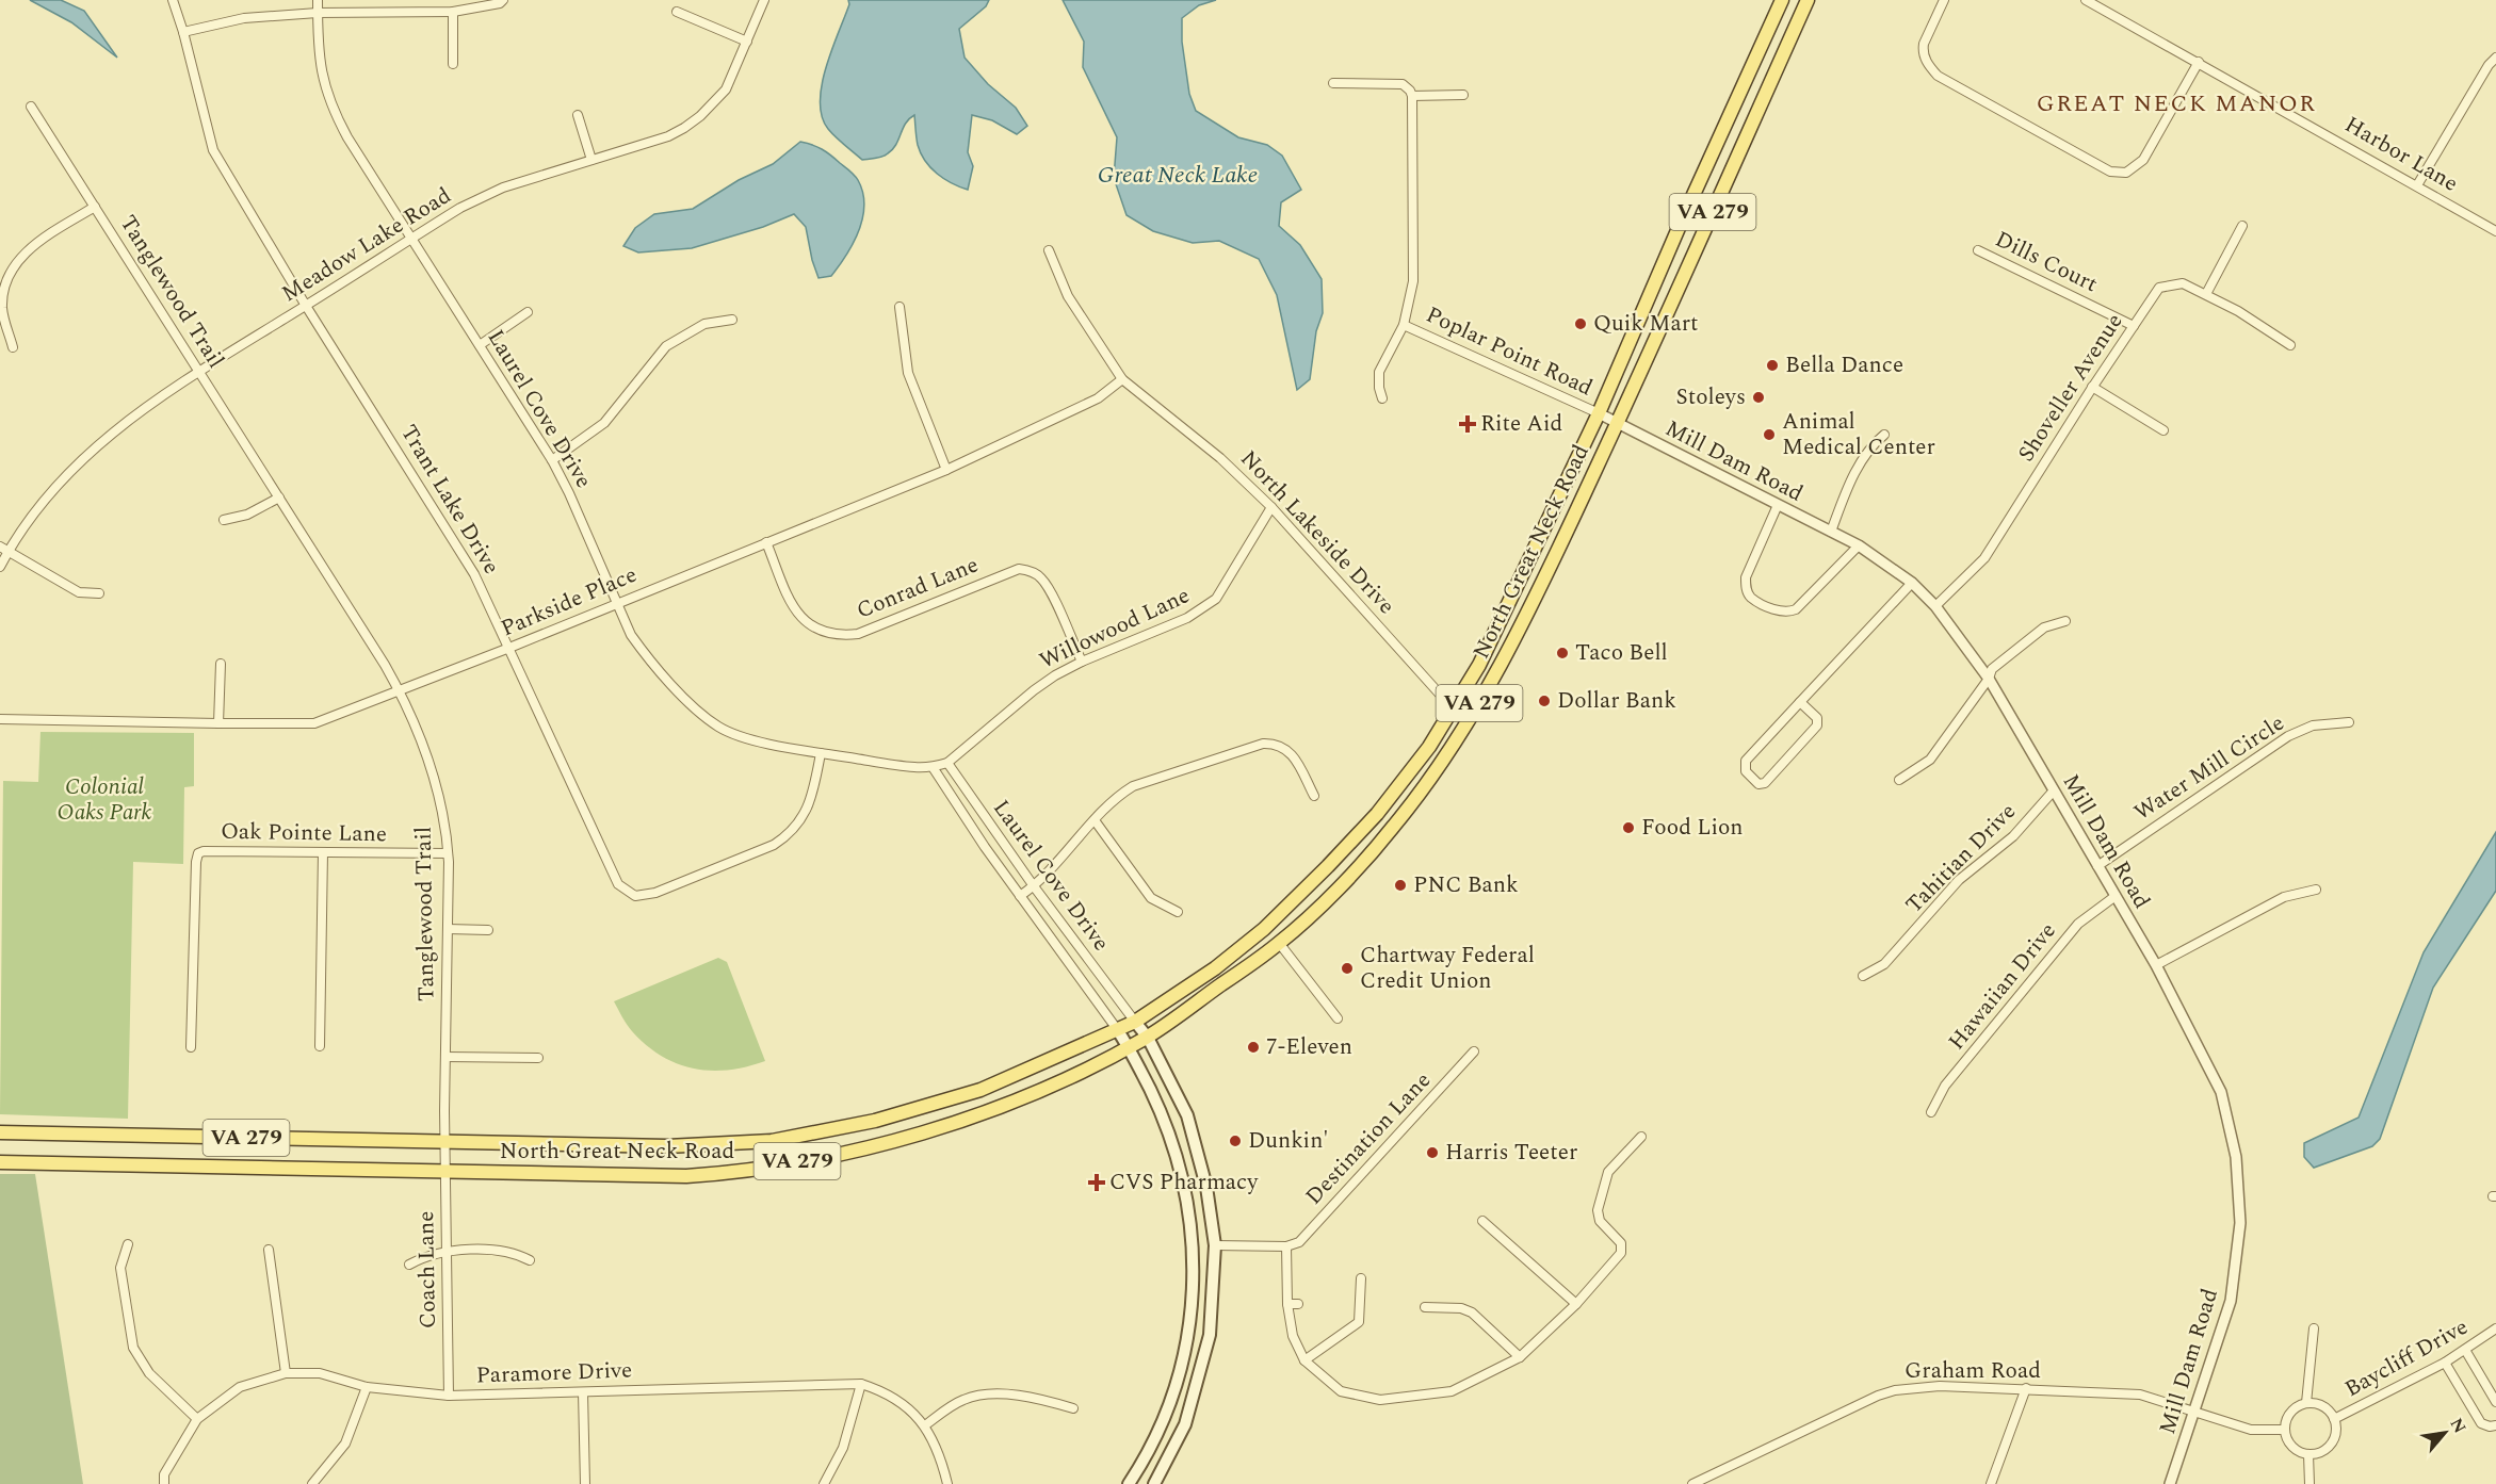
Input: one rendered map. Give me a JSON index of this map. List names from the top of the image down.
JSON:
{
  "streets": {
    "main road": ["VA 279", "North Great Neck Road"],
    "street": [
      "Harbor Lane",
      "Meadow Lake Road",
      "Dills Court",
      "Tanglewood Trail",
      "Poplar Point Road",
      "Shoveller Avenue",
      "Laurel Cove Drive",
      "Mill Dam Road",
      "Trant Lake Drive",
      "North Lakeside Drive",
      "Conrad Lane",
      "Parkside Place",
      "Willowood Lane",
      "Water Mill Circle",
      "Oak Pointe Lane",
      "Tahitian Drive",
      "Hawaiian Drive",
      "Destination Lane",
      "Coach Lane",
      "Baycliff Drive",
      "Graham Road",
      "Paramore Drive"
    ]
  },
  "crossings": [
    ["Meadow Lake Road", "Tanglewood Trail"],
    ["Meadow Lake Road", "Laurel Cove Drive"],
    ["Meadow Lake Road", "Trant Lake Drive"],
    ["Dills Court", "Shoveller Avenue"],
    ["Tanglewood Trail", "North Great Neck Road"],
    ["Tanglewood Trail", "Parkside Place"],
    ["Tanglewood Trail", "Oak Pointe Lane"],
    ["Tanglewood Trail", "Coach Lane"],
    ["Poplar Point Road", "Mill Dam Road"],
    ["Poplar Point Road", "North Great Neck Road"],
    ["Shoveller Avenue", "Mill Dam Road"],
    ["Laurel Cove Drive", "Trant Lake Drive"],
    ["Laurel Cove Drive", "North Great Neck Road"],
    ["Laurel Cove Drive", "Parkside Place"],
    ["Laurel Cove Drive", "Willowood Lane"],
    ["Mill Dam Road", "North Great Neck Road"],
    ["Mill Dam Road", "Water Mill Circle"],
    ["Mill Dam Road", "Tahitian Drive"],
    ["Mill Dam Road", "Hawaiian Drive"],
    ["Mill Dam Road", "Graham Road"],
    ["Trant Lake Drive", "Parkside Place"],
    ["North Lakeside Drive", "North Great Neck Road"],
    ["North Lakeside Drive", "Parkside Place"],
    ["North Lakeside Drive", "Willowood Lane"],
    ["North Great Neck Road", "Coach Lane"],
    ["Conrad Lane", "Parkside Place"],
    ["Conrad Lane", "Willowood Lane"],
    ["Coach Lane", "Paramore Drive"]
  ],
  "districts": ["GREAT NECK MANOR"],
  "water": ["Great Neck Lake"],
  "parks": ["Colonial Oaks Park"],
  "places": {
    "other": [
      "Quik Mart",
      "Bella Dance",
      "Stoleys",
      "Animal Medical Center",
      "Taco Bell",
      "Dollar Bank",
      "Food Lion",
      "PNC Bank",
      "Chartway Federal Credit Union",
      "7-Eleven",
      "Dunkin'",
      "Harris Teeter"
    ],
    "health": ["Rite Aid", "CVS Pharmacy"]
  },
  "north": "top right"
}
